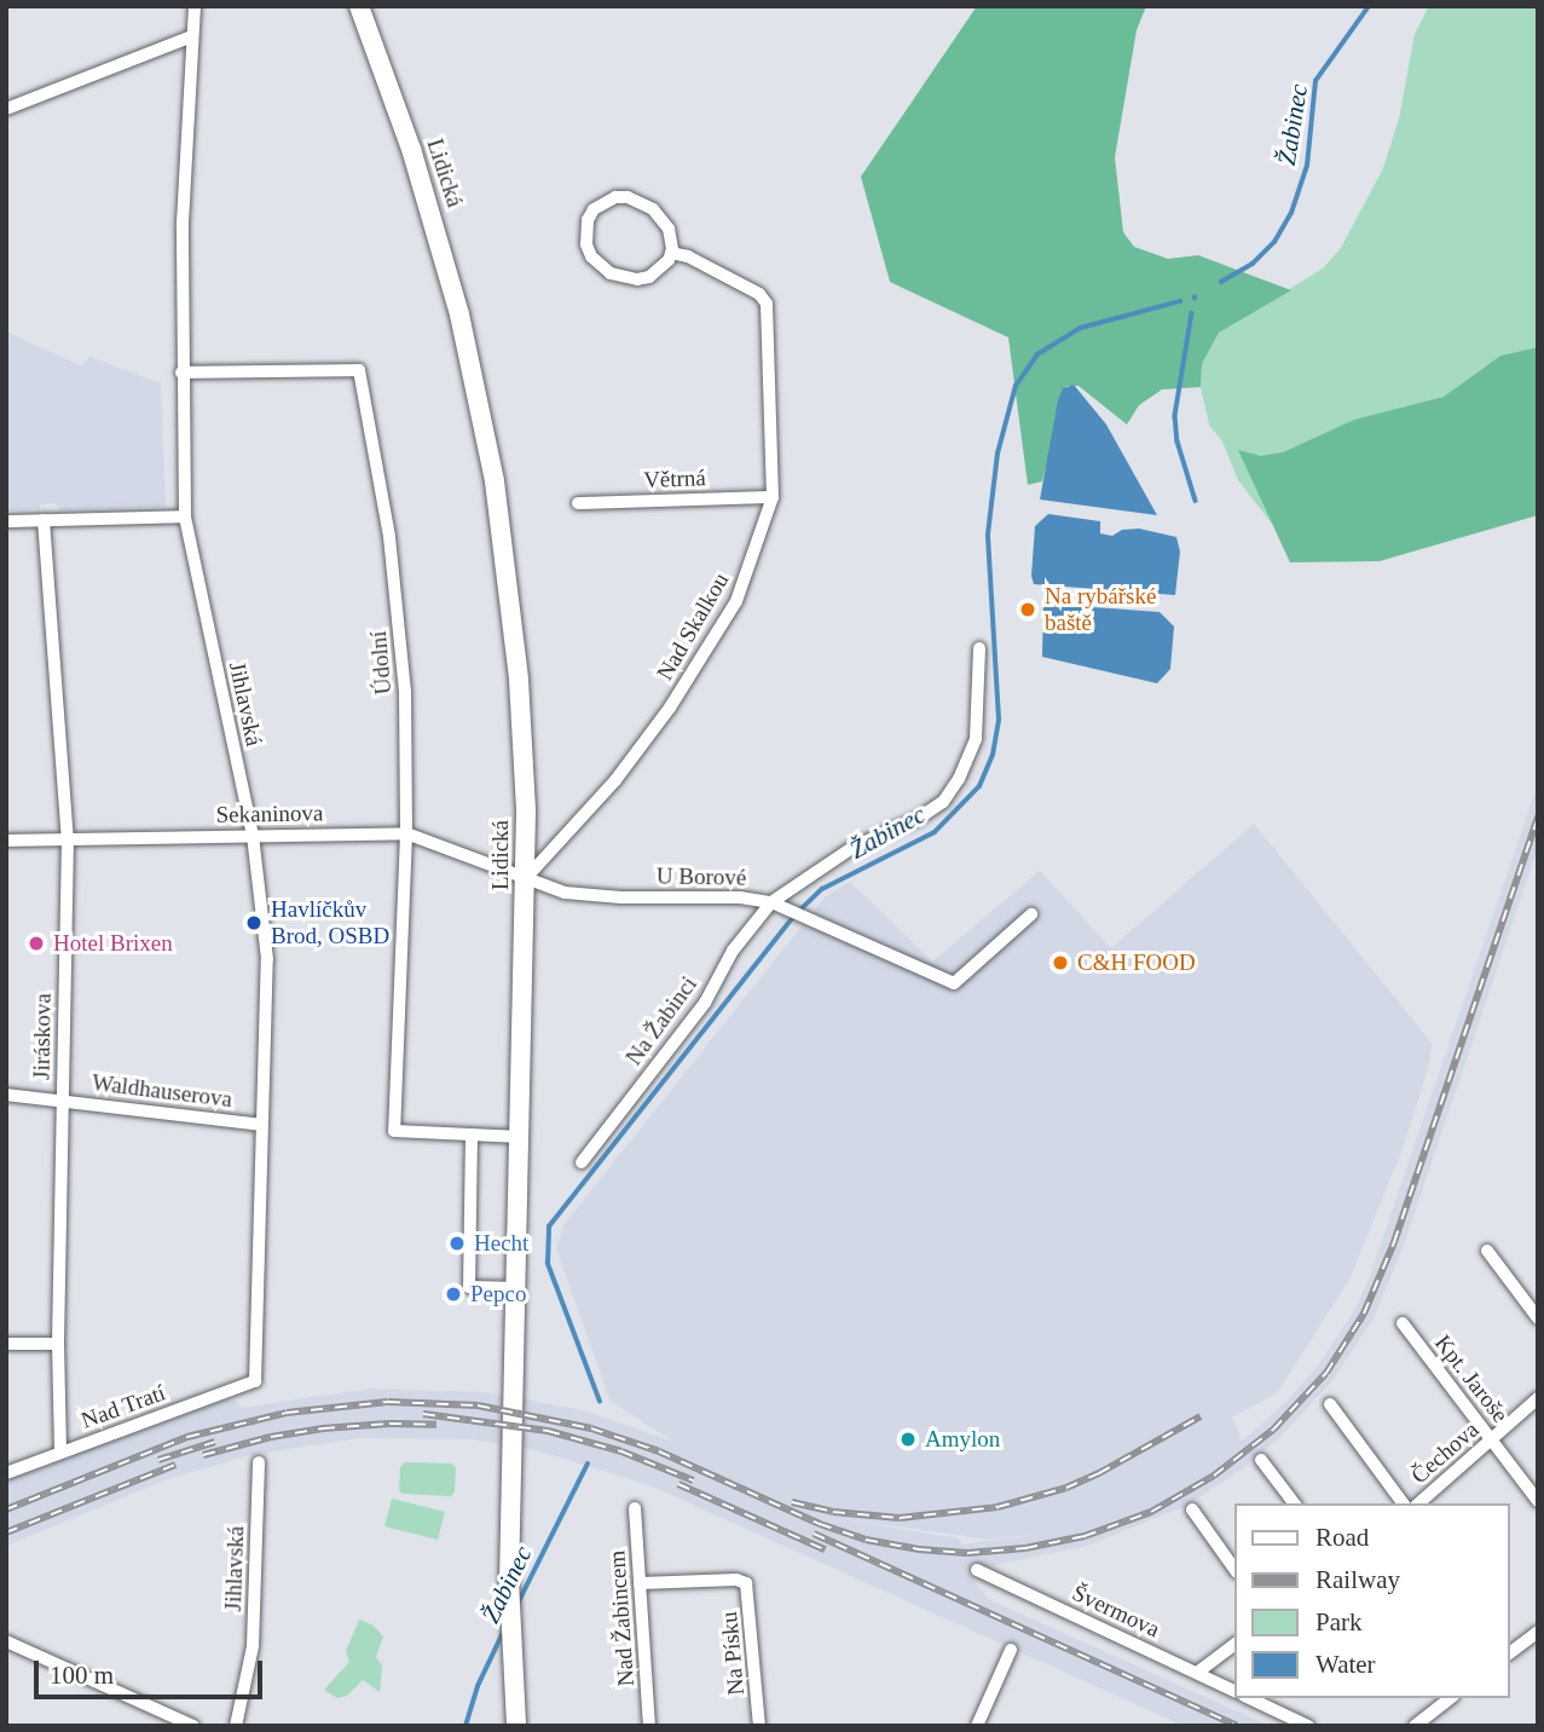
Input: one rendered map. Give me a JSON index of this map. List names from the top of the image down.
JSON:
{
  "streets": {
    "main road": ["Lidická"],
    "street": [
      "Větrná",
      "Nad Skalkou",
      "Údolní",
      "Jihlavská",
      "Sekaninova",
      "U Borové",
      "Na Žabinci",
      "Jiráskova",
      "Waldhauserova",
      "Kpt. Jaroše",
      "Nad Tratí",
      "Čechova",
      "Švermova",
      "Nad Žabincem",
      "Na Písku"
    ]
  },
  "crossings": [
    ["Lidická", "Nad Skalkou"],
    ["Lidická", "Sekaninova"],
    ["Lidická", "U Borové"],
    ["Větrná", "Nad Skalkou"],
    ["Nad Skalkou", "Sekaninova"],
    ["Nad Skalkou", "U Borové"],
    ["Údolní", "Jihlavská"],
    ["Údolní", "Sekaninova"],
    ["Jihlavská", "Sekaninova"],
    ["Jihlavská", "Waldhauserova"],
    ["Jihlavská", "Nad Tratí"],
    ["Sekaninova", "U Borové"],
    ["Sekaninova", "Jiráskova"],
    ["U Borové", "Na Žabinci"],
    ["Jiráskova", "Waldhauserova"],
    ["Jiráskova", "Nad Tratí"],
    ["Kpt. Jaroše", "Čechova"],
    ["Nad Žabincem", "Na Písku"]
  ],
  "water": ["Žabinec"],
  "places": [
    "Na rybářské baště",
    "Havlíčkův Brod, OSBD",
    "Hotel Brixen",
    "C&H FOOD",
    "Hecht",
    "Pepco",
    "Amylon"
  ],
  "legend": [
    "Road",
    "Railway",
    "Park",
    "Water"
  ],
  "scale_bar": "100 m"
}
